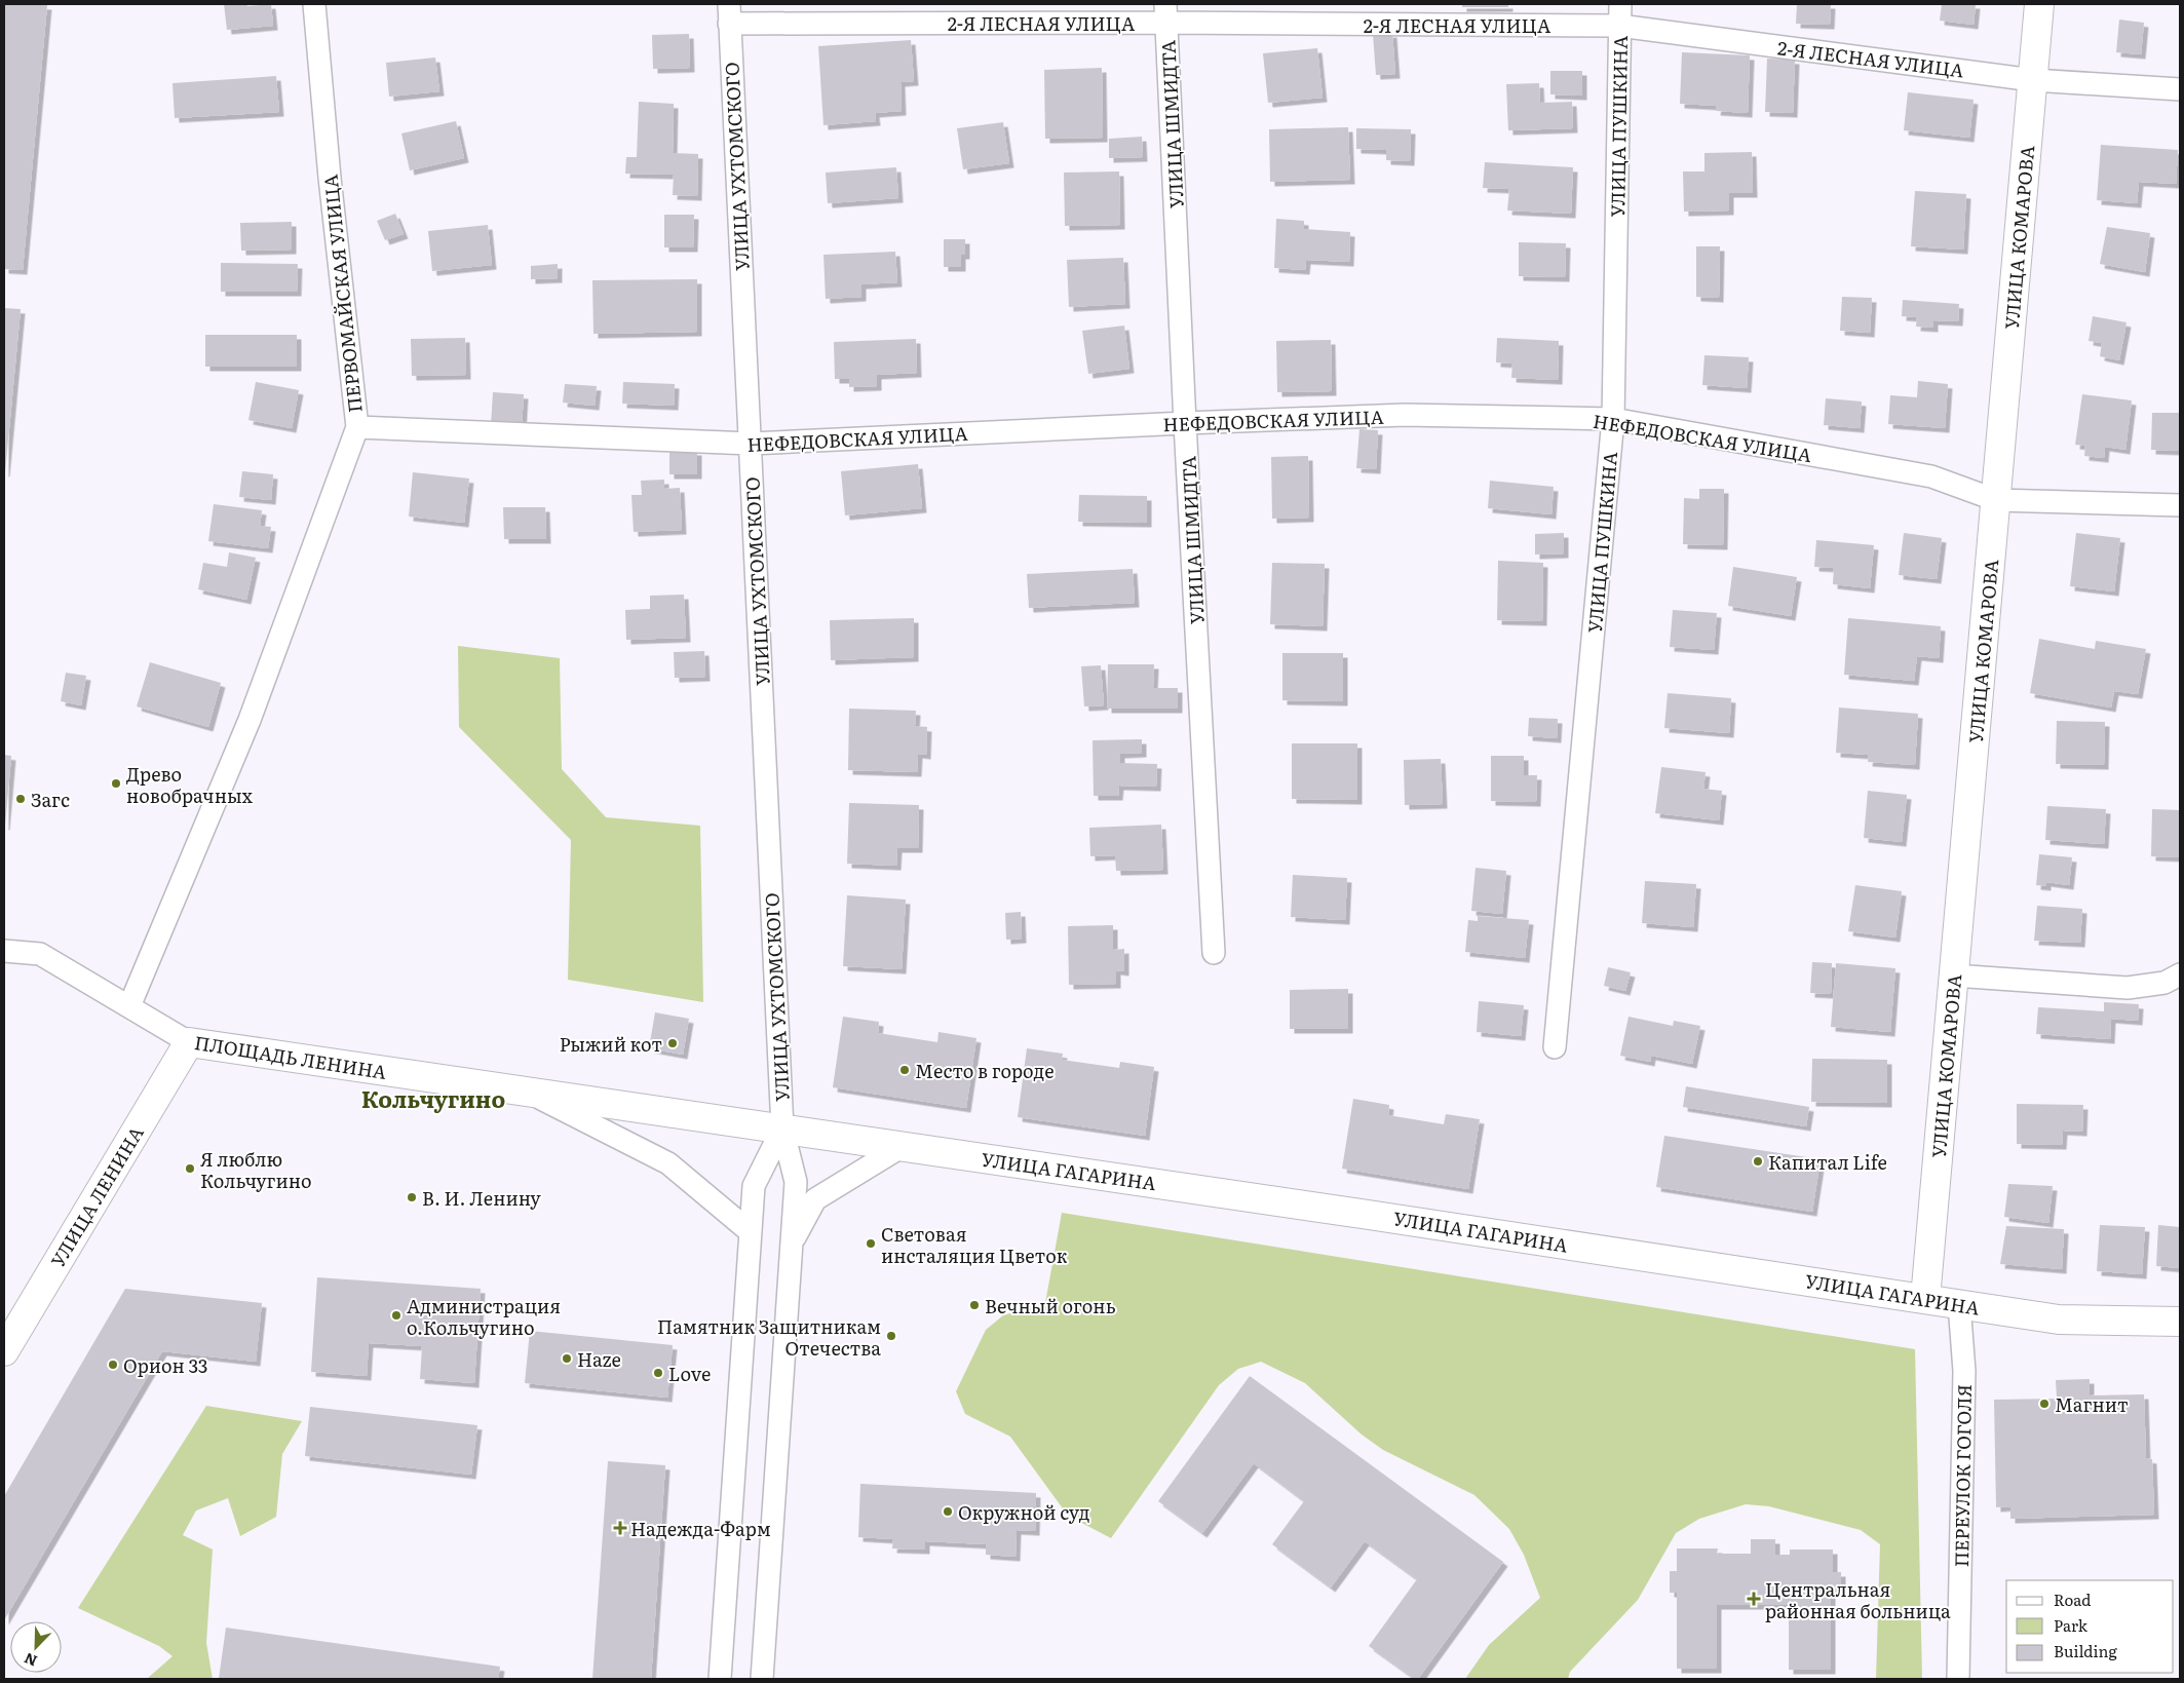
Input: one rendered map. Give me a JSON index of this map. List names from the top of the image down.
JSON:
{
  "streets": {
    "main road": [
      "УЛИЦА КОМАРОВА",
      "ПЛОЩАДЬ ЛЕНИНА",
      "УЛИЦА ГАГАРИНА",
      "УЛИЦА ЛЕНИНА"
    ],
    "street": [
      "2-Я ЛЕСНАЯ УЛИЦА",
      "УЛИЦА ШМИДТА",
      "УЛИЦА ПУШКИНА",
      "УЛИЦА УХТОМСКОГО",
      "ПЕРВОМАЙСКАЯ УЛИЦА",
      "НЕФЕДОВСКАЯ УЛИЦА",
      "ПЕРЕУЛОК ГОГОЛЯ"
    ]
  },
  "crossings": [
    ["2-Я ЛЕСНАЯ УЛИЦА", "УЛИЦА ШМИДТА"],
    ["2-Я ЛЕСНАЯ УЛИЦА", "УЛИЦА ПУШКИНА"],
    ["2-Я ЛЕСНАЯ УЛИЦА", "УЛИЦА УХТОМСКОГО"],
    ["2-Я ЛЕСНАЯ УЛИЦА", "УЛИЦА КОМАРОВА"],
    ["УЛИЦА ШМИДТА", "НЕФЕДОВСКАЯ УЛИЦА"],
    ["УЛИЦА ПУШКИНА", "НЕФЕДОВСКАЯ УЛИЦА"],
    ["УЛИЦА УХТОМСКОГО", "НЕФЕДОВСКАЯ УЛИЦА"],
    ["УЛИЦА УХТОМСКОГО", "ПЛОЩАДЬ ЛЕНИНА"],
    ["УЛИЦА УХТОМСКОГО", "УЛИЦА ГАГАРИНА"],
    ["УЛИЦА КОМАРОВА", "НЕФЕДОВСКАЯ УЛИЦА"],
    ["УЛИЦА КОМАРОВА", "УЛИЦА ГАГАРИНА"],
    ["ПЕРВОМАЙСКАЯ УЛИЦА", "НЕФЕДОВСКАЯ УЛИЦА"],
    ["ПЕРВОМАЙСКАЯ УЛИЦА", "ПЛОЩАДЬ ЛЕНИНА"],
    ["ПЛОЩАДЬ ЛЕНИНА", "УЛИЦА ГАГАРИНА"],
    ["ПЛОЩАДЬ ЛЕНИНА", "УЛИЦА ЛЕНИНА"],
    ["УЛИЦА ГАГАРИНА", "ПЕРЕУЛОК ГОГОЛЯ"]
  ],
  "districts": ["Кольчугино"],
  "places": {
    "other": [
      "Древо новобрачных",
      "Загс",
      "Рыжий кот",
      "Место в городе",
      "Капитал Life",
      "Я люблю Кольчугино",
      "В. И. Ленину",
      "Световая инсталяция Цветок",
      "Вечный огонь",
      "Администрация о.Кольчугино",
      "Памятник Защитникам Отечества",
      "Haze",
      "Орион 33",
      "Love",
      "Магнит",
      "Окружной суд"
    ],
    "health": ["Надежда-Фарм", "Центральная районная больница"]
  },
  "legend": ["Road", "Park", "Building"],
  "north": "bottom left"
}
